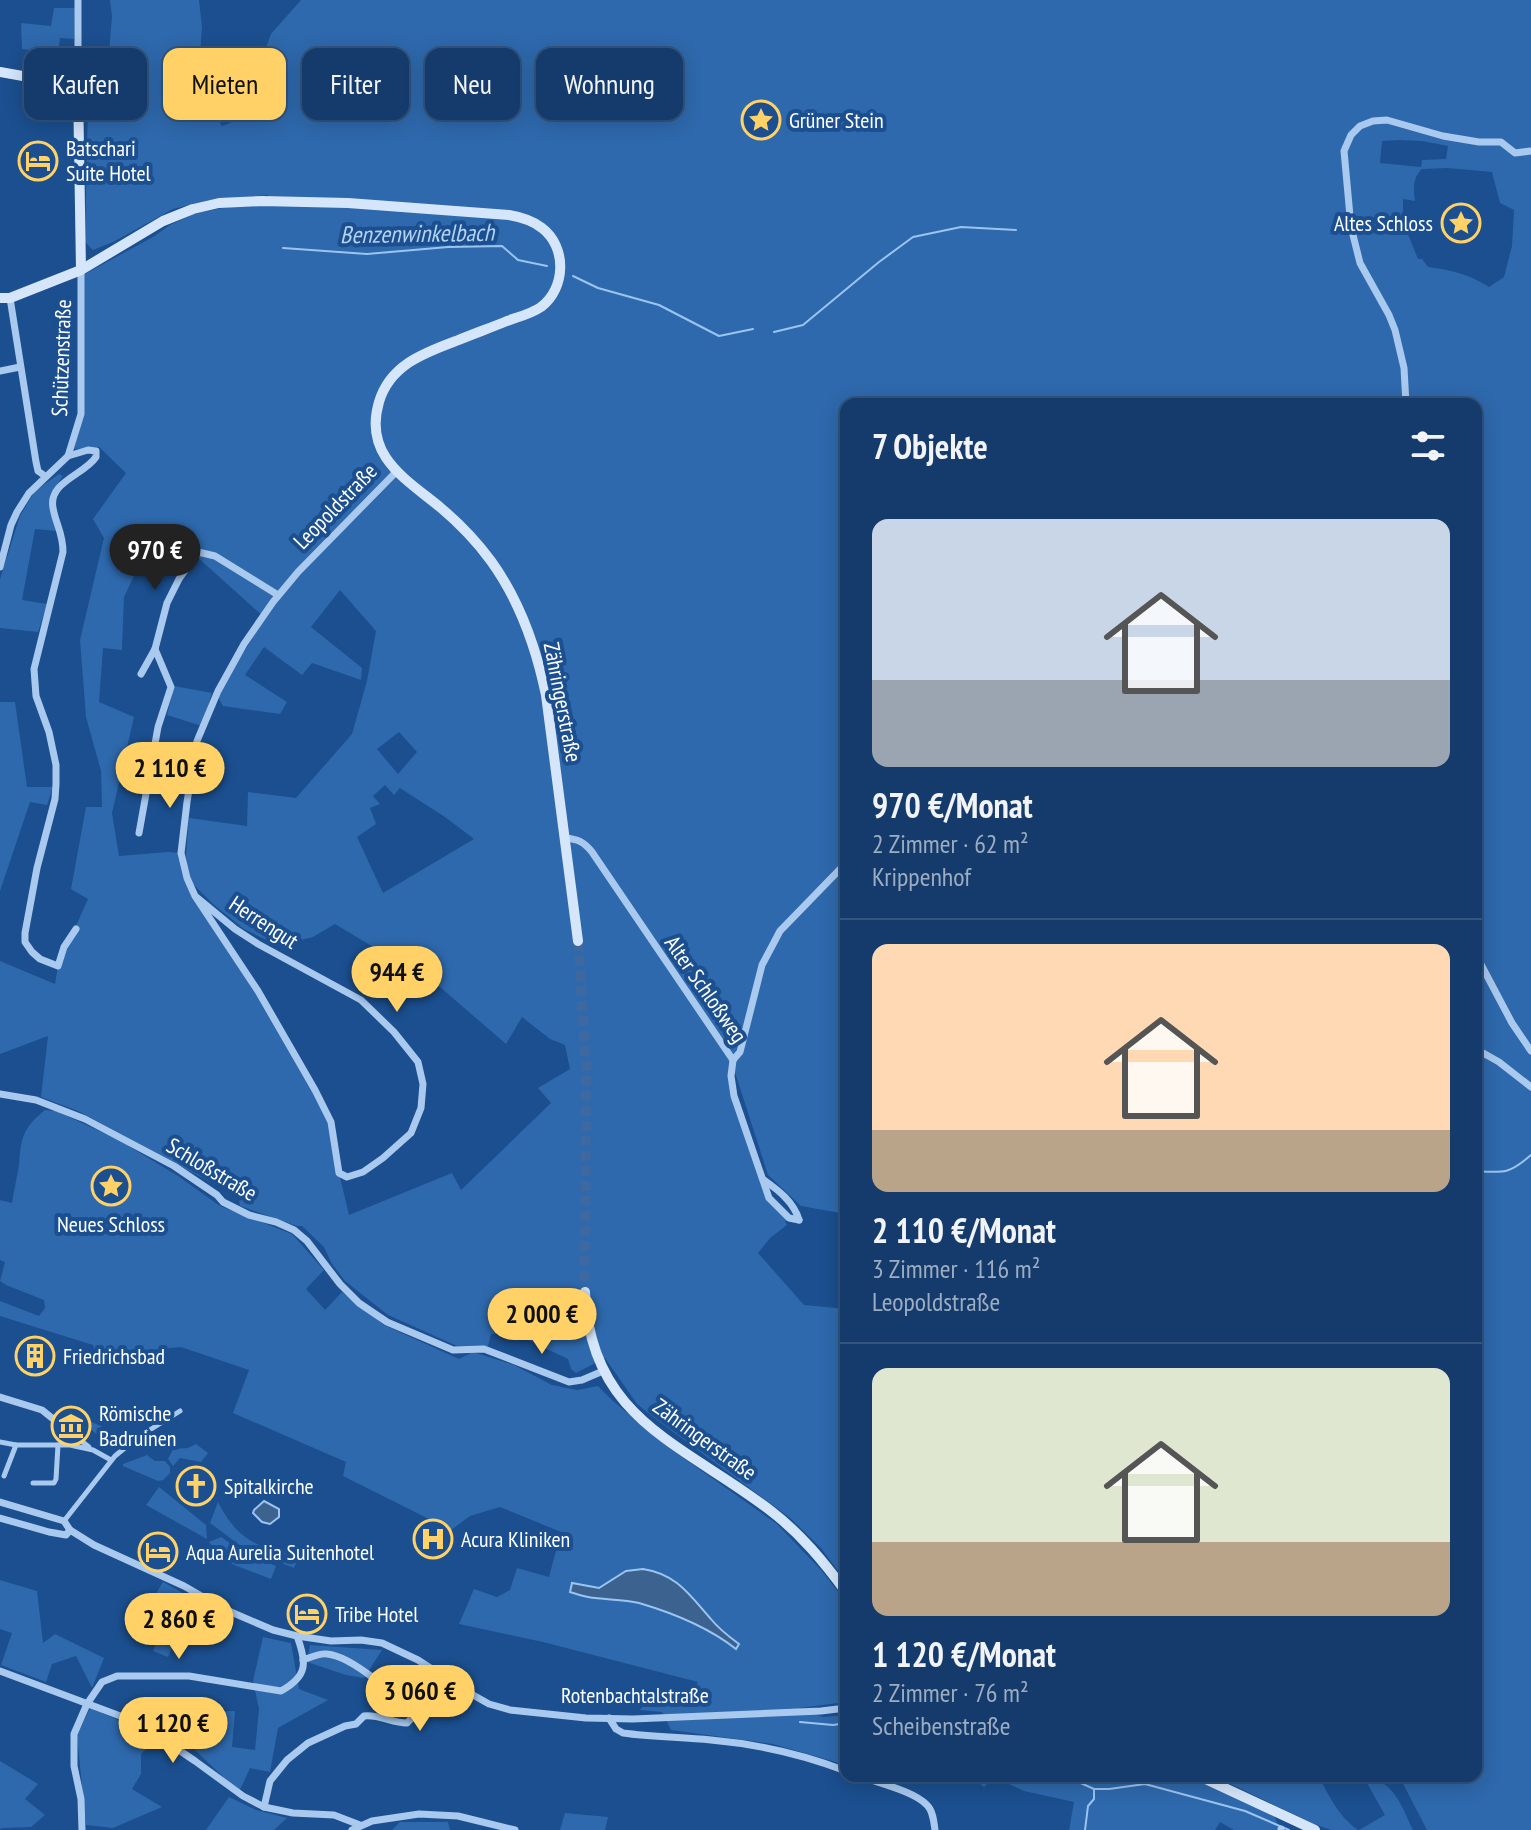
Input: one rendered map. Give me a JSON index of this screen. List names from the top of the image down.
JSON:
{
  "streets": {
    "main road": ["Leopoldstraße", "Zähringerstraße"],
    "street": [
      "Schützenstraße",
      "Herrengut",
      "Alter Schloßweg",
      "Schloßstraße",
      "Rotenbachtalstraße"
    ]
  },
  "crossings": [
    ["Schützenstraße", "Leopoldstraße"],
    ["Leopoldstraße", "Zähringerstraße"],
    ["Leopoldstraße", "Herrengut"],
    ["Zähringerstraße", "Alter Schloßweg"],
    ["Zähringerstraße", "Schloßstraße"]
  ],
  "water": ["Benzenwinkelbach"],
  "places": {
    "place": ["Grüner Stein", "Altes Schloss", "Neues Schloss"],
    "hotel": ["Batschari Suite Hotel", "Aqua Aurelia Suitenhotel", "Tribe Hotel"],
    "building": ["Friedrichsbad"],
    "museum": ["Römische Badruinen"],
    "church": ["Spitalkirche"],
    "hospital": ["Acura Kliniken"]
  },
  "page": {
    "chip": [
      "Kaufen",
      "Mieten",
      "Filter",
      "Neu",
      "Wohnung"
    ],
    "heading": "7 Objekte",
    "list": [
      {
        "name": "970 €/Monat",
        "note": "2 Zimmer · 62 m² · Krippenhof"
      },
      {
        "name": "2 110 €/Monat",
        "note": "3 Zimmer · 116 m² · Leopoldstraße"
      },
      {
        "name": "1 120 €/Monat",
        "note": "2 Zimmer · 76 m² · Scheibenstraße"
      }
    ],
    "price": [
      "970 €",
      "2 110 €",
      "944 €",
      "2 000 €",
      "2 860 €",
      "3 060 €",
      "1 120 €"
    ]
  }
}
